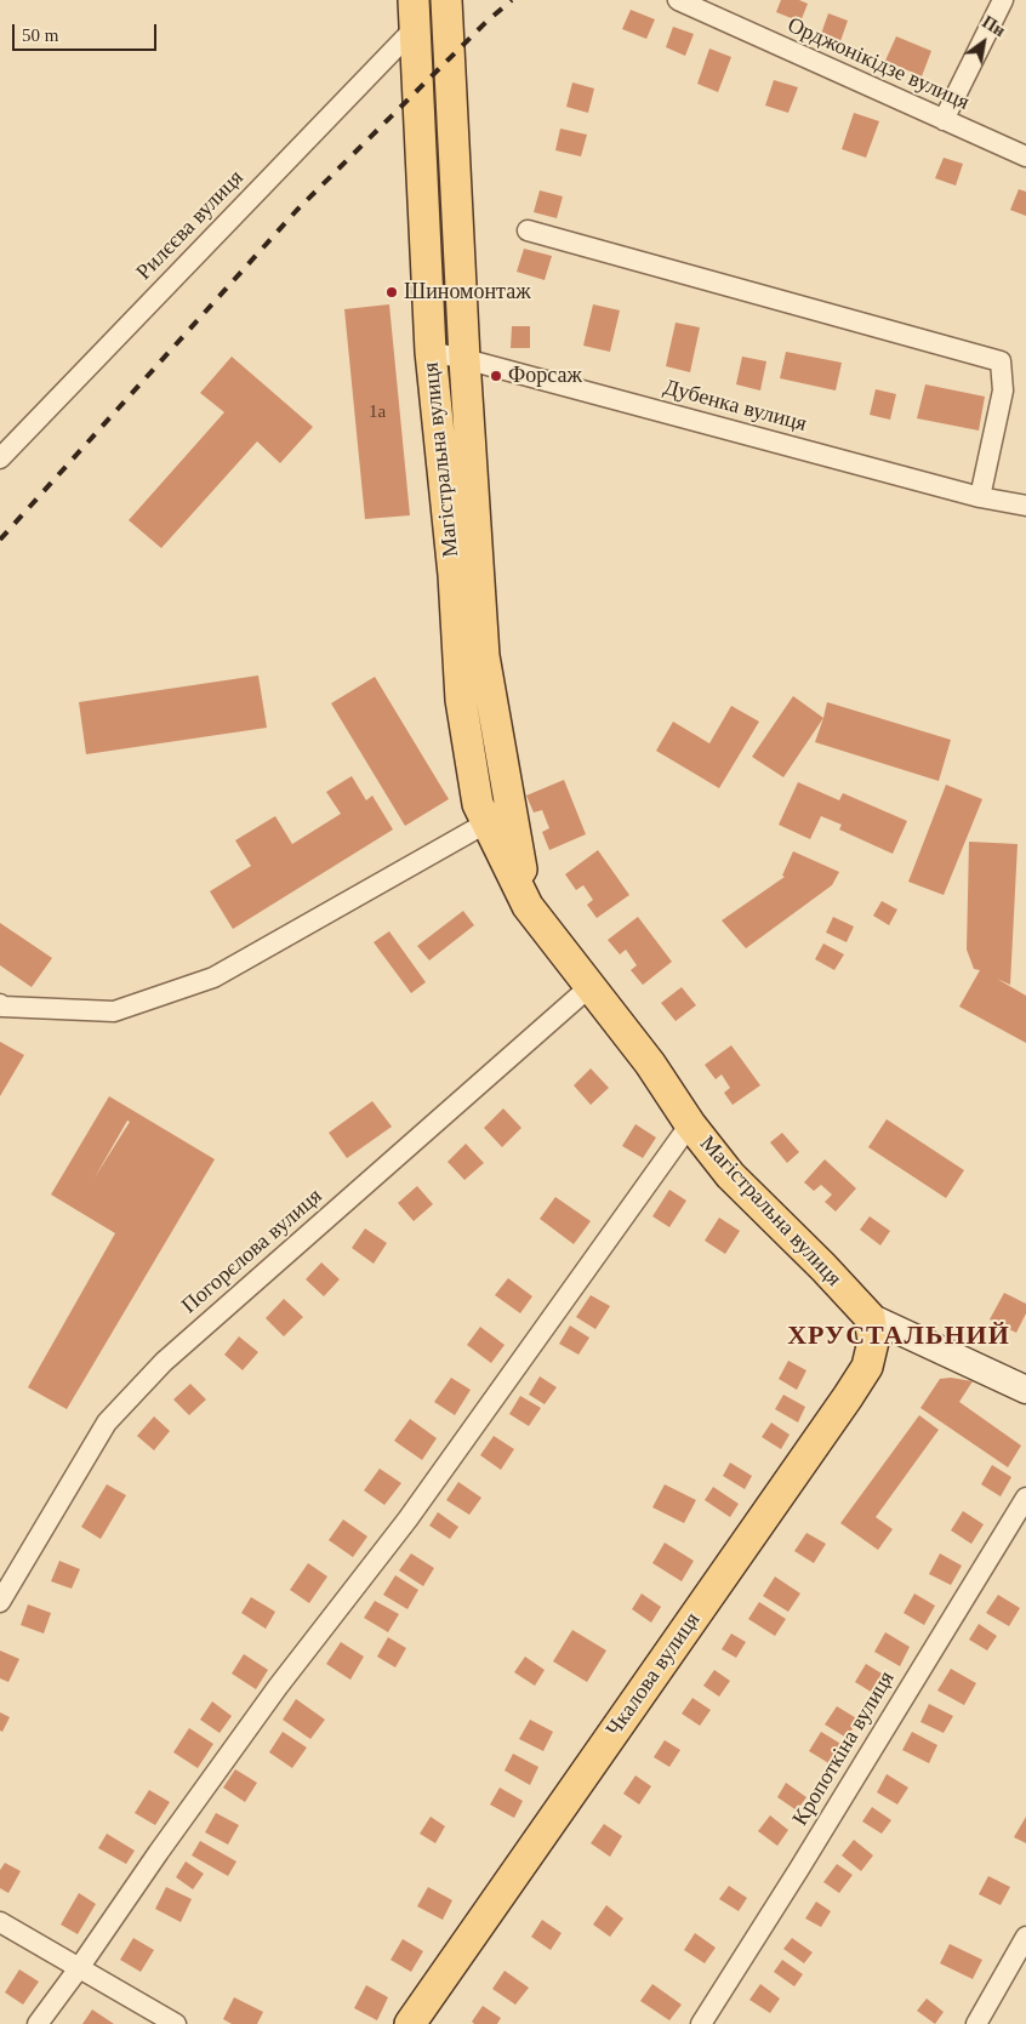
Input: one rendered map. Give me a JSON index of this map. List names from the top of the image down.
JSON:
{
  "streets": {
    "main road": ["Магістральна вулиця", "Чкалова вулиця"],
    "street": [
      "Орджонікідзе вулиця",
      "Рилєєва вулиця",
      "Дубенка вулиця",
      "Погорєлова вулиця",
      "Кропоткіна вулиця"
    ]
  },
  "crossings": [
    ["Рилєєва вулиця", "Магістральна вулиця"],
    ["Дубенка вулиця", "Магістральна вулиця"],
    ["Магістральна вулиця", "Погорєлова вулиця"],
    ["Магістральна вулиця", "Чкалова вулиця"]
  ],
  "districts": ["ХРУСТАЛЬНИЙ"],
  "places": ["Шиномонтаж", "Форсаж"],
  "house_numbers": ["1а"],
  "scale_bar": "50 m",
  "north": "top right"
}
